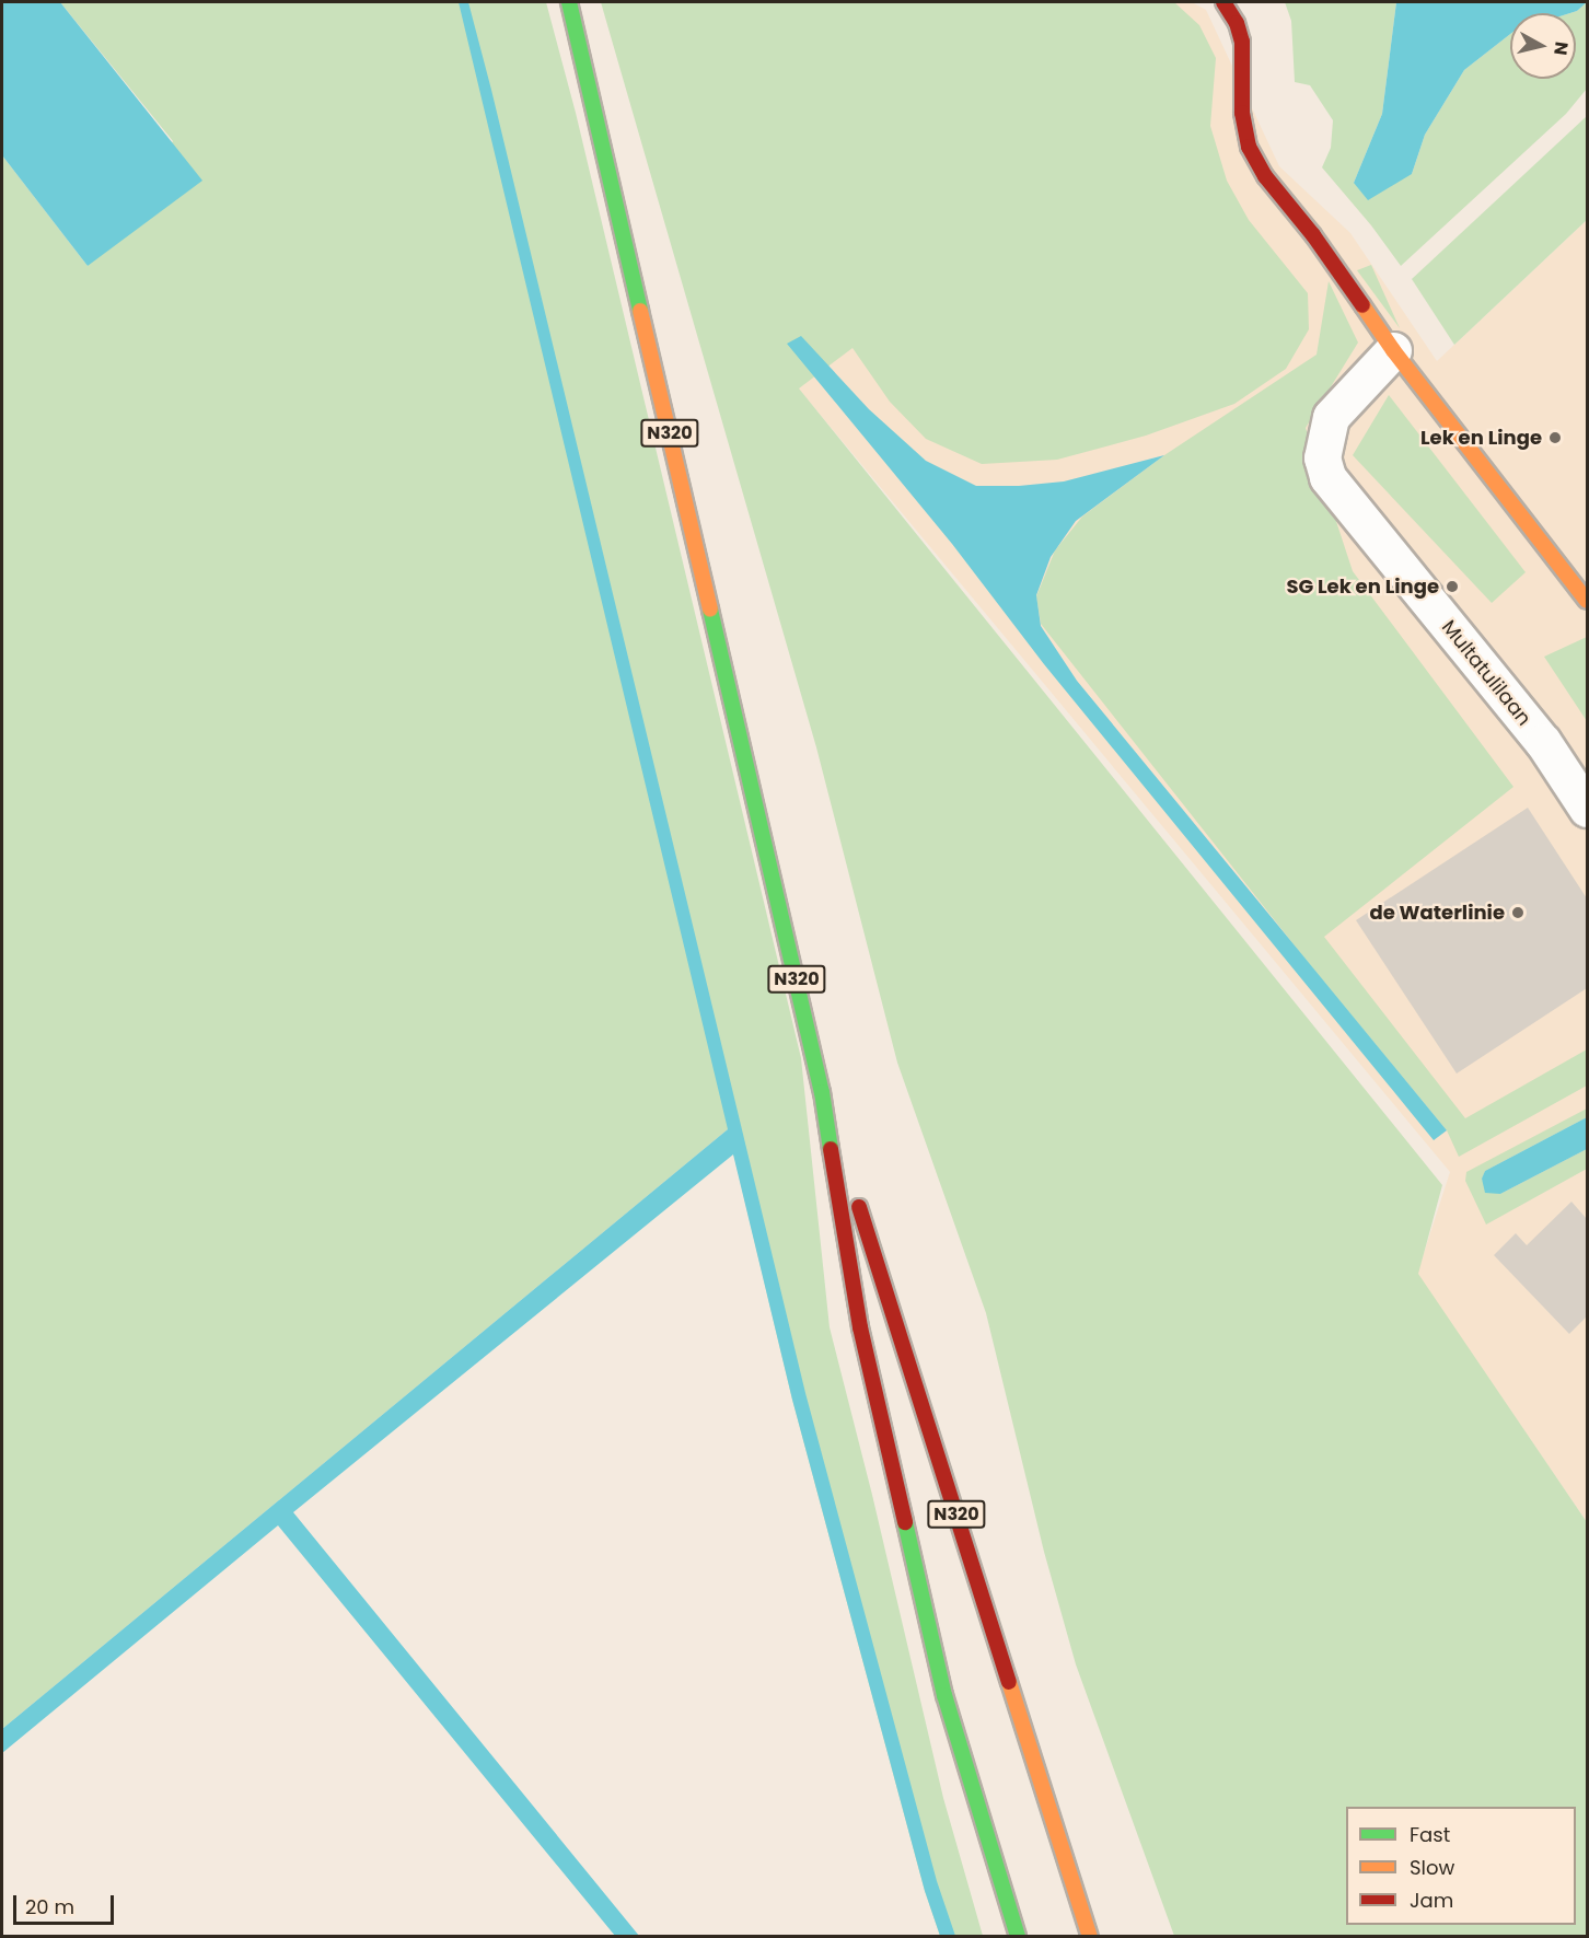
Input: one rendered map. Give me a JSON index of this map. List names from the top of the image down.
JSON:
{
  "streets": {
    "main road": ["N320"],
    "street": ["Multatulilaan"]
  },
  "places": ["Lek en Linge", "SG Lek en Linge", "de Waterlinie"],
  "legend": ["Fast", "Slow", "Jam"],
  "scale_bar": "20 m",
  "north": "right"
}
